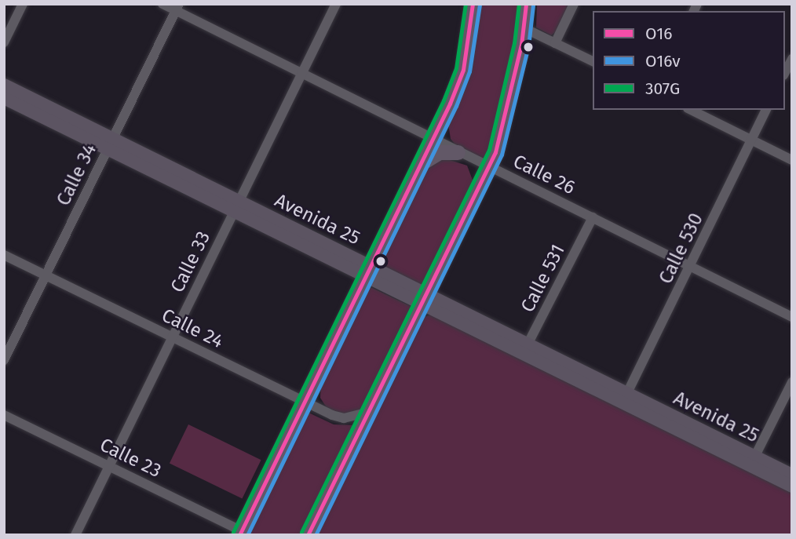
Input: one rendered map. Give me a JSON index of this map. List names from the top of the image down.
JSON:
{
  "streets": {
    "main road": ["Avenida 25"],
    "street": [
      "Calle 34",
      "Calle 26",
      "Calle 530",
      "Calle 33",
      "Calle 531",
      "Calle 24",
      "Calle 23"
    ]
  },
  "crossings": [
    ["Calle 34", "Calle 26"],
    ["Calle 34", "Avenida 25"],
    ["Calle 34", "Calle 24"],
    ["Calle 26", "Calle 530"],
    ["Calle 26", "Calle 33"],
    ["Calle 26", "Calle 531"],
    ["Avenida 25", "Calle 530"],
    ["Avenida 25", "Calle 33"],
    ["Avenida 25", "Calle 531"],
    ["Calle 33", "Calle 24"],
    ["Calle 33", "Calle 23"]
  ],
  "lines": ["transit line O16", "transit line 307G", "transit line O16v"],
  "legend": ["O16", "O16v", "307G"]
}
